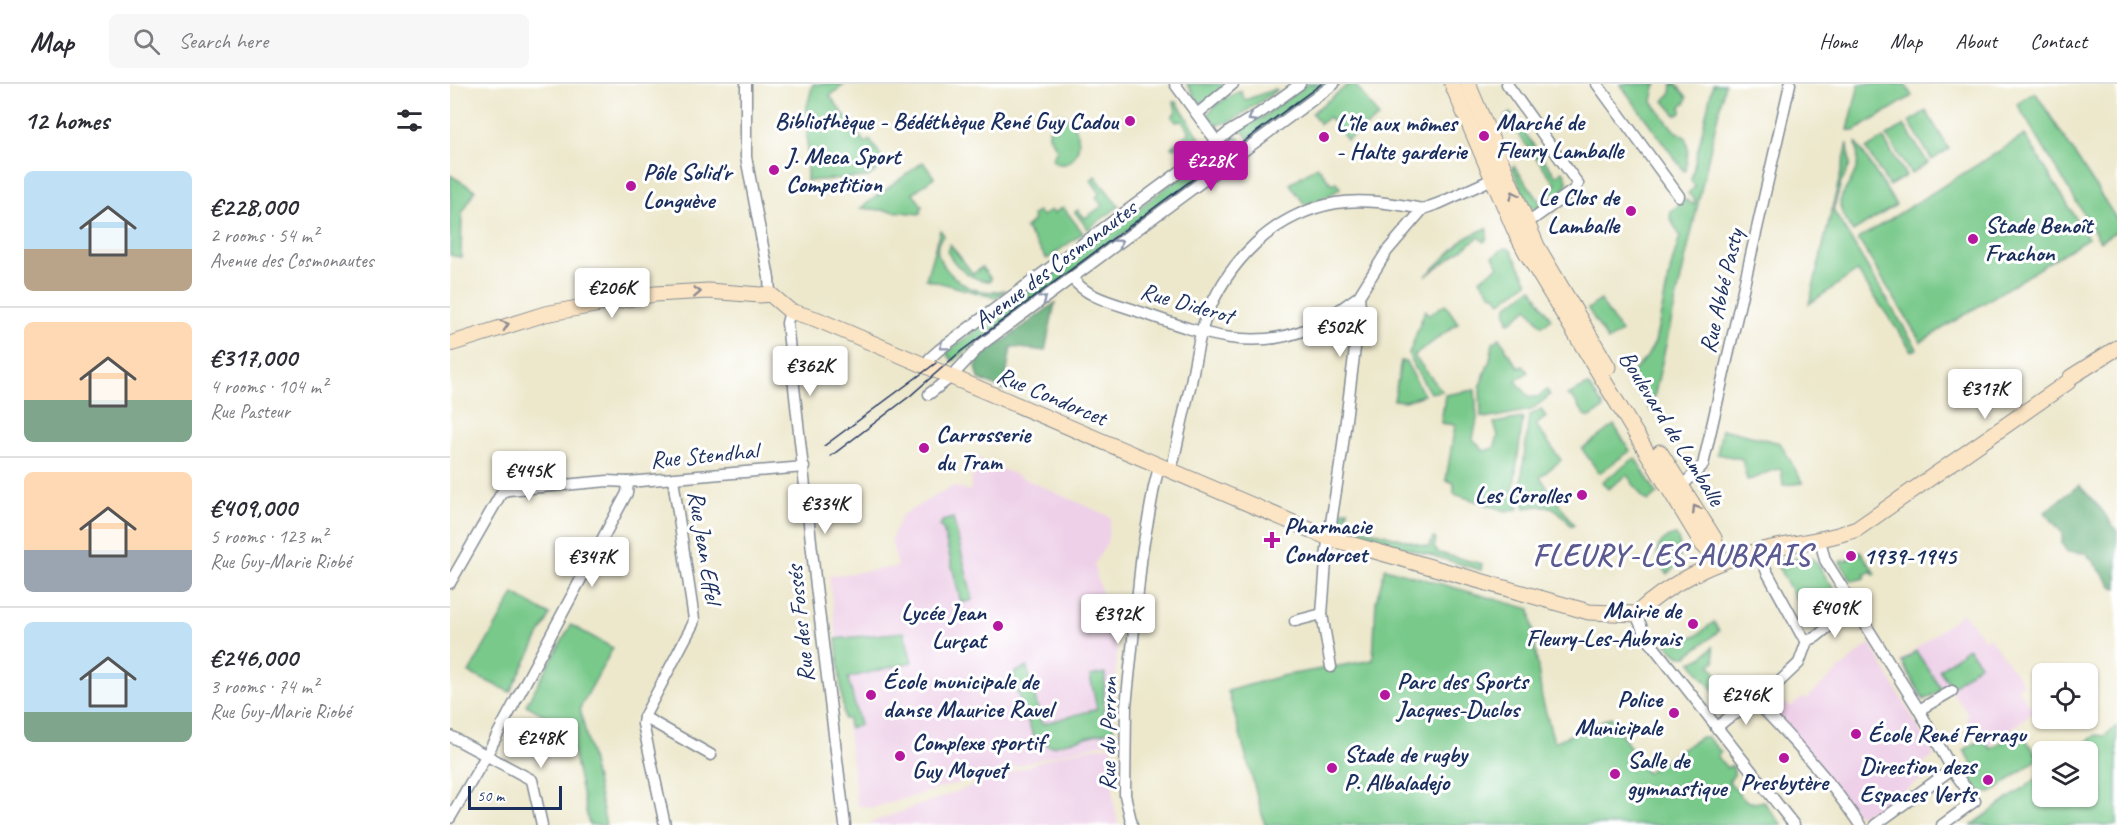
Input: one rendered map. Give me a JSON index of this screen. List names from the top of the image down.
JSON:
{
  "streets": {
    "street": [
      "Avenue des Cosmonautes",
      "Rue Abbé Pasty",
      "Rue Diderot",
      "Rue Condorcet",
      "Boulevard de Lamballe",
      "Rue Stendhal",
      "Rue Jean Effel",
      "Rue des Fossés",
      "Rue du Perron"
    ]
  },
  "crossings": [
    ["Avenue des Cosmonautes", "Rue Diderot"],
    ["Avenue des Cosmonautes", "Rue Condorcet"],
    ["Rue Abbé Pasty", "Boulevard de Lamballe"],
    ["Rue Diderot", "Rue du Perron"],
    ["Rue Condorcet", "Rue des Fossés"],
    ["Rue Condorcet", "Rue du Perron"],
    ["Rue Stendhal", "Rue Jean Effel"],
    ["Rue Stendhal", "Rue des Fossés"]
  ],
  "districts": ["FLEURY-LES-AUBRAIS"],
  "places": {
    "other": [
      "Bibliothèque - Bédéthèque René Guy Cadou",
      "Marché de Fleury Lamballe",
      "L'île aux mômes - Halte garderie",
      "J. Meca Sport Competition",
      "Pôle Solid'r Longuève",
      "Le Clos de Lamballe",
      "Stade Benoît Frachon",
      "Carrosserie du Tram",
      "Les Corolles",
      "1939-1945",
      "Mairie de Fleury-Les-Aubrais",
      "Lycée Jean Lurçat",
      "École municipale de danse Maurice Ravel",
      "Parc des Sports Jacques-Duclos",
      "Police Municipale",
      "École René Ferragu",
      "Complexe sportif Guy Moquet",
      "Presbytère",
      "Stade de rugby P. Albaladejo",
      "Salle de gymnastique",
      "Direction dezs Espaces Verts"
    ],
    "health": ["Pharmacie Condorcet"]
  },
  "scale_bar": "50 m",
  "page": {
    "header": "Map",
    "search": "Search here",
    "nav": [
      "Home",
      "Map",
      "About",
      "Contact"
    ],
    "heading": "12 homes",
    "price": [
      "€228K",
      "€206K",
      "€502K",
      "€362K",
      "€317K",
      "€445K",
      "€334K",
      "€347K",
      "€409K",
      "€392K",
      "€246K",
      "€248K"
    ],
    "list": [
      {
        "name": "€228,000",
        "note": "2 rooms · 54 m² · Avenue des Cosmonautes"
      },
      {
        "name": "€317,000",
        "note": "4 rooms · 104 m² · Rue Pasteur"
      },
      {
        "name": "€409,000",
        "note": "5 rooms · 123 m² · Rue Guy-Marie Riobé"
      },
      {
        "name": "€246,000",
        "note": "3 rooms · 74 m² · Rue Guy-Marie Riobé"
      }
    ],
    "scale": "50 m"
  }
}
